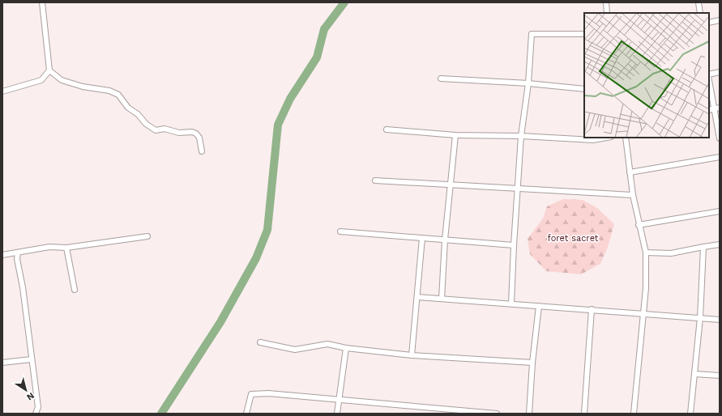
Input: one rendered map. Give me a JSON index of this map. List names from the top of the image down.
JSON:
{
  "parks": ["foret sacret"],
  "north": "bottom right"
}
